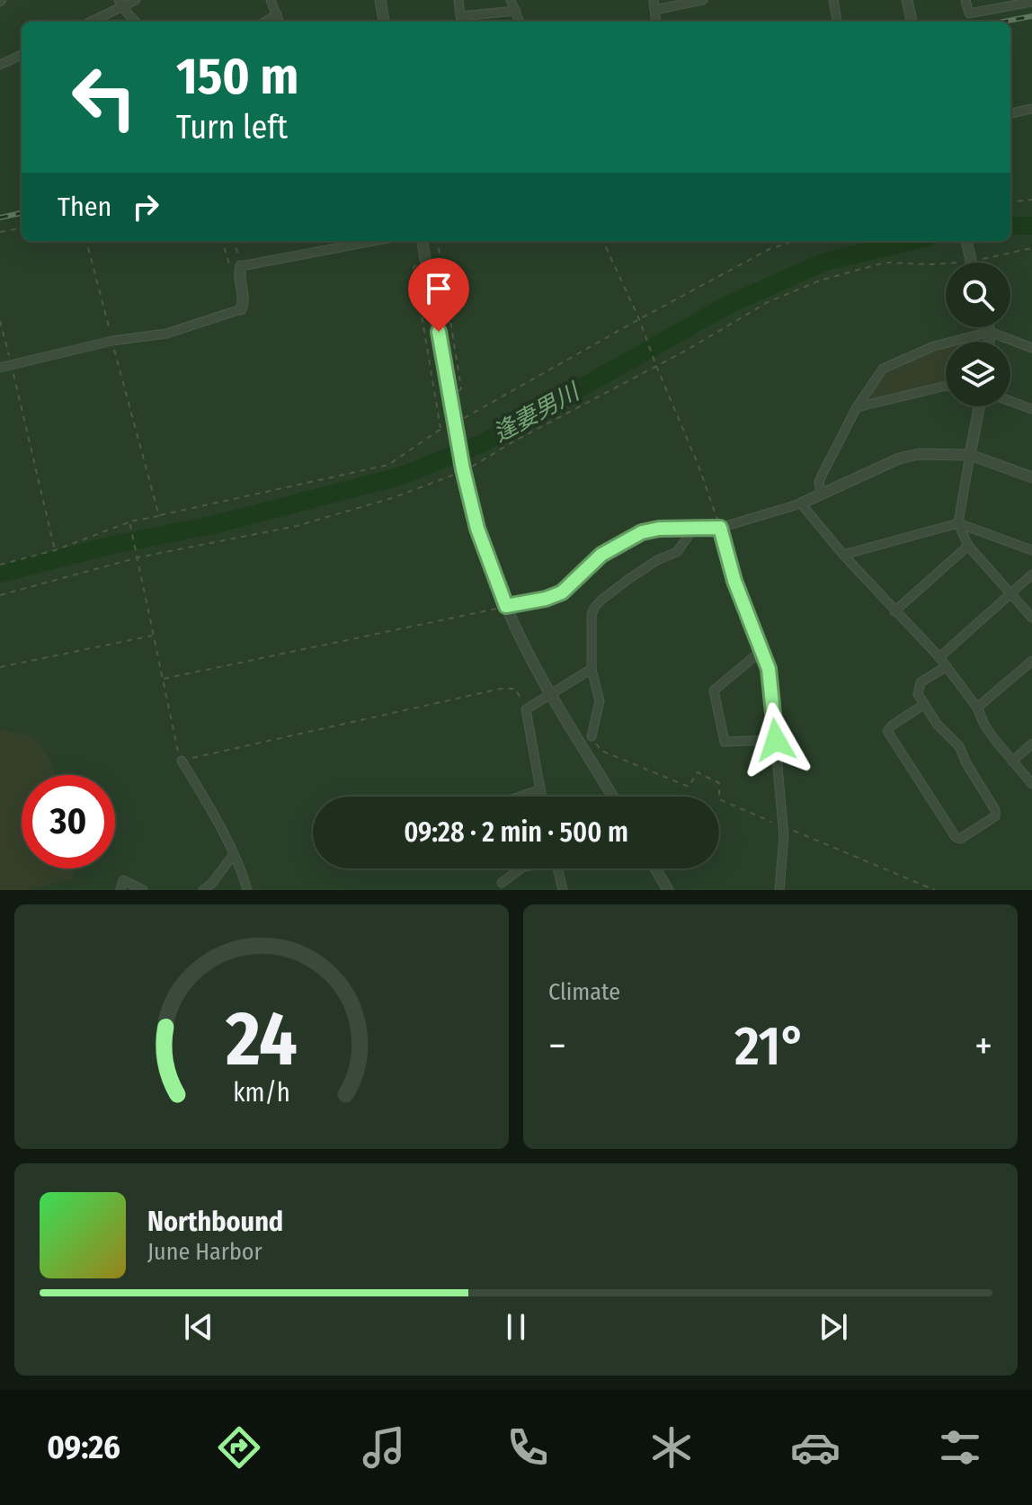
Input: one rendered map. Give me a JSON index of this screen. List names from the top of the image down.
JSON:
{
  "water": ["逢妻男川"],
  "page": {
    "turn": ["150 m", "Turn left"],
    "then": "Then",
    "limit": "30",
    "trip": "09:28 · 2 min · 500 m",
    "tile": "Climate",
    "heat": ["−", "21°", "+"],
    "song": ["Northbound", "June Harbor"],
    "tabs": "09:26",
    "gauge": ["24", "km/h"]
  }
}
